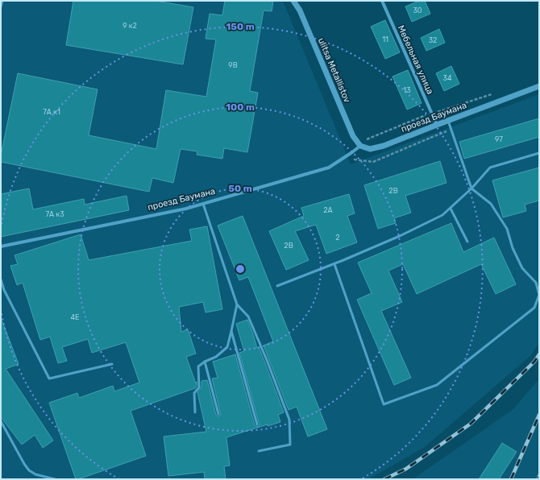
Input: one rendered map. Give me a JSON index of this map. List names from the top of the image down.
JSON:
{
  "streets": {
    "street": ["Мебельная улица", "ulitsa Metallistov", "проезд Баумана"]
  },
  "crossings": [
    ["Мебельная улица", "проезд Баумана"],
    ["ulitsa Metallistov", "проезд Баумана"]
  ],
  "house_numbers": [
    "30",
    "9 к2",
    "11",
    "32",
    "9В",
    "34",
    "13",
    "7А к1",
    "97",
    "2B",
    "2A",
    "7А к3",
    "2",
    "2B",
    "4E"
  ],
  "rings": ["150 m", "100 m", "50 m"]
}
